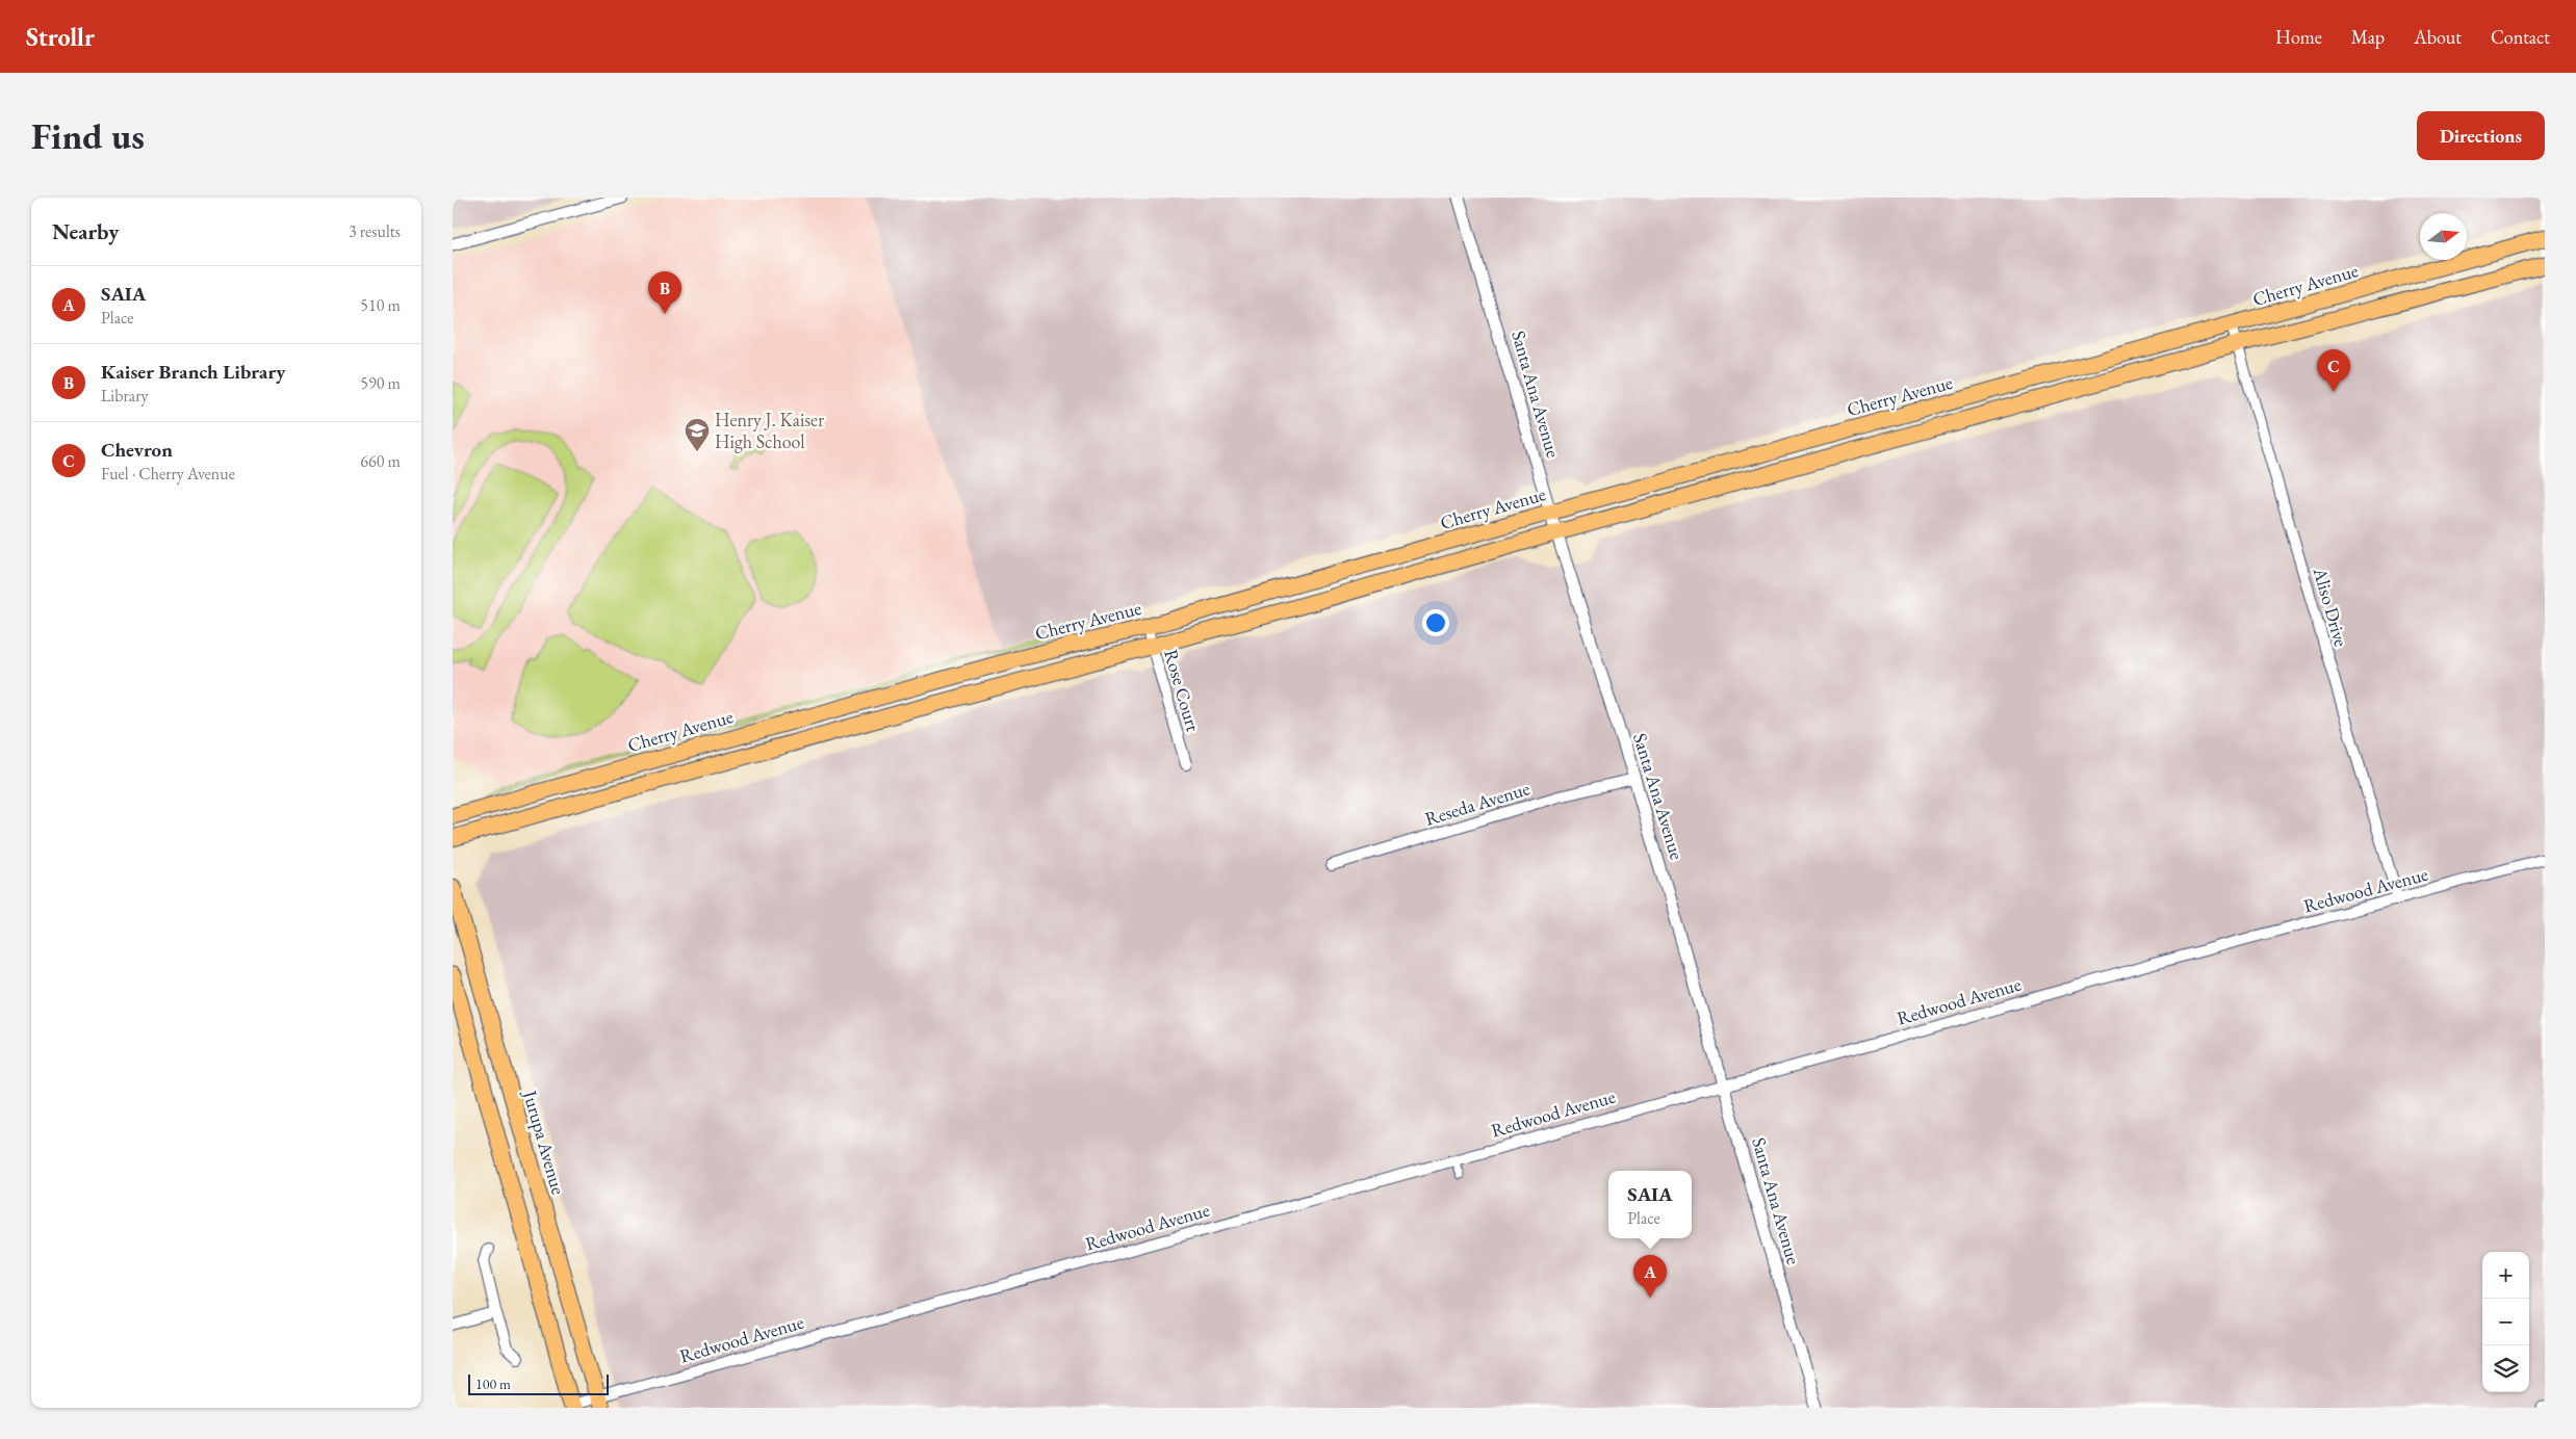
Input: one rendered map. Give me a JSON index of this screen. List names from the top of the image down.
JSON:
{
  "streets": {
    "main road": ["Cherry Avenue", "Jurupa Avenue"],
    "street": [
      "Santa Ana Avenue",
      "Aliso Drive",
      "Rose Court",
      "Reseda Avenue",
      "Redwood Avenue"
    ]
  },
  "crossings": [
    ["Cherry Avenue", "Santa Ana Avenue"],
    ["Cherry Avenue", "Aliso Drive"],
    ["Cherry Avenue", "Rose Court"],
    ["Santa Ana Avenue", "Reseda Avenue"],
    ["Santa Ana Avenue", "Redwood Avenue"],
    ["Aliso Drive", "Redwood Avenue"],
    ["Redwood Avenue", "Jurupa Avenue"]
  ],
  "places": {
    "school or university": ["Henry J. Kaiser High School"]
  },
  "scale_bar": "100 m",
  "north": "right",
  "page": {
    "header": "Strollr",
    "nav": [
      "Home",
      "Map",
      "About",
      "Contact"
    ],
    "buttons": "Directions",
    "title": "Find us",
    "heading": ["Nearby", "3 results"],
    "list": [
      {
        "mark": "A",
        "name": "SAIA",
        "note": "Place",
        "value": "510 m"
      },
      {
        "mark": "B",
        "name": "Kaiser Branch Library",
        "note": "Library",
        "value": "590 m"
      },
      {
        "mark": "C",
        "name": "Chevron",
        "note": "Fuel · Cherry Avenue",
        "value": "660 m"
      }
    ],
    "pins": ["B", "C", "A"],
    "popup": ["SAIA", "Place"],
    "map_buttons": ["+", "−"],
    "scale": "100 m"
  }
}
